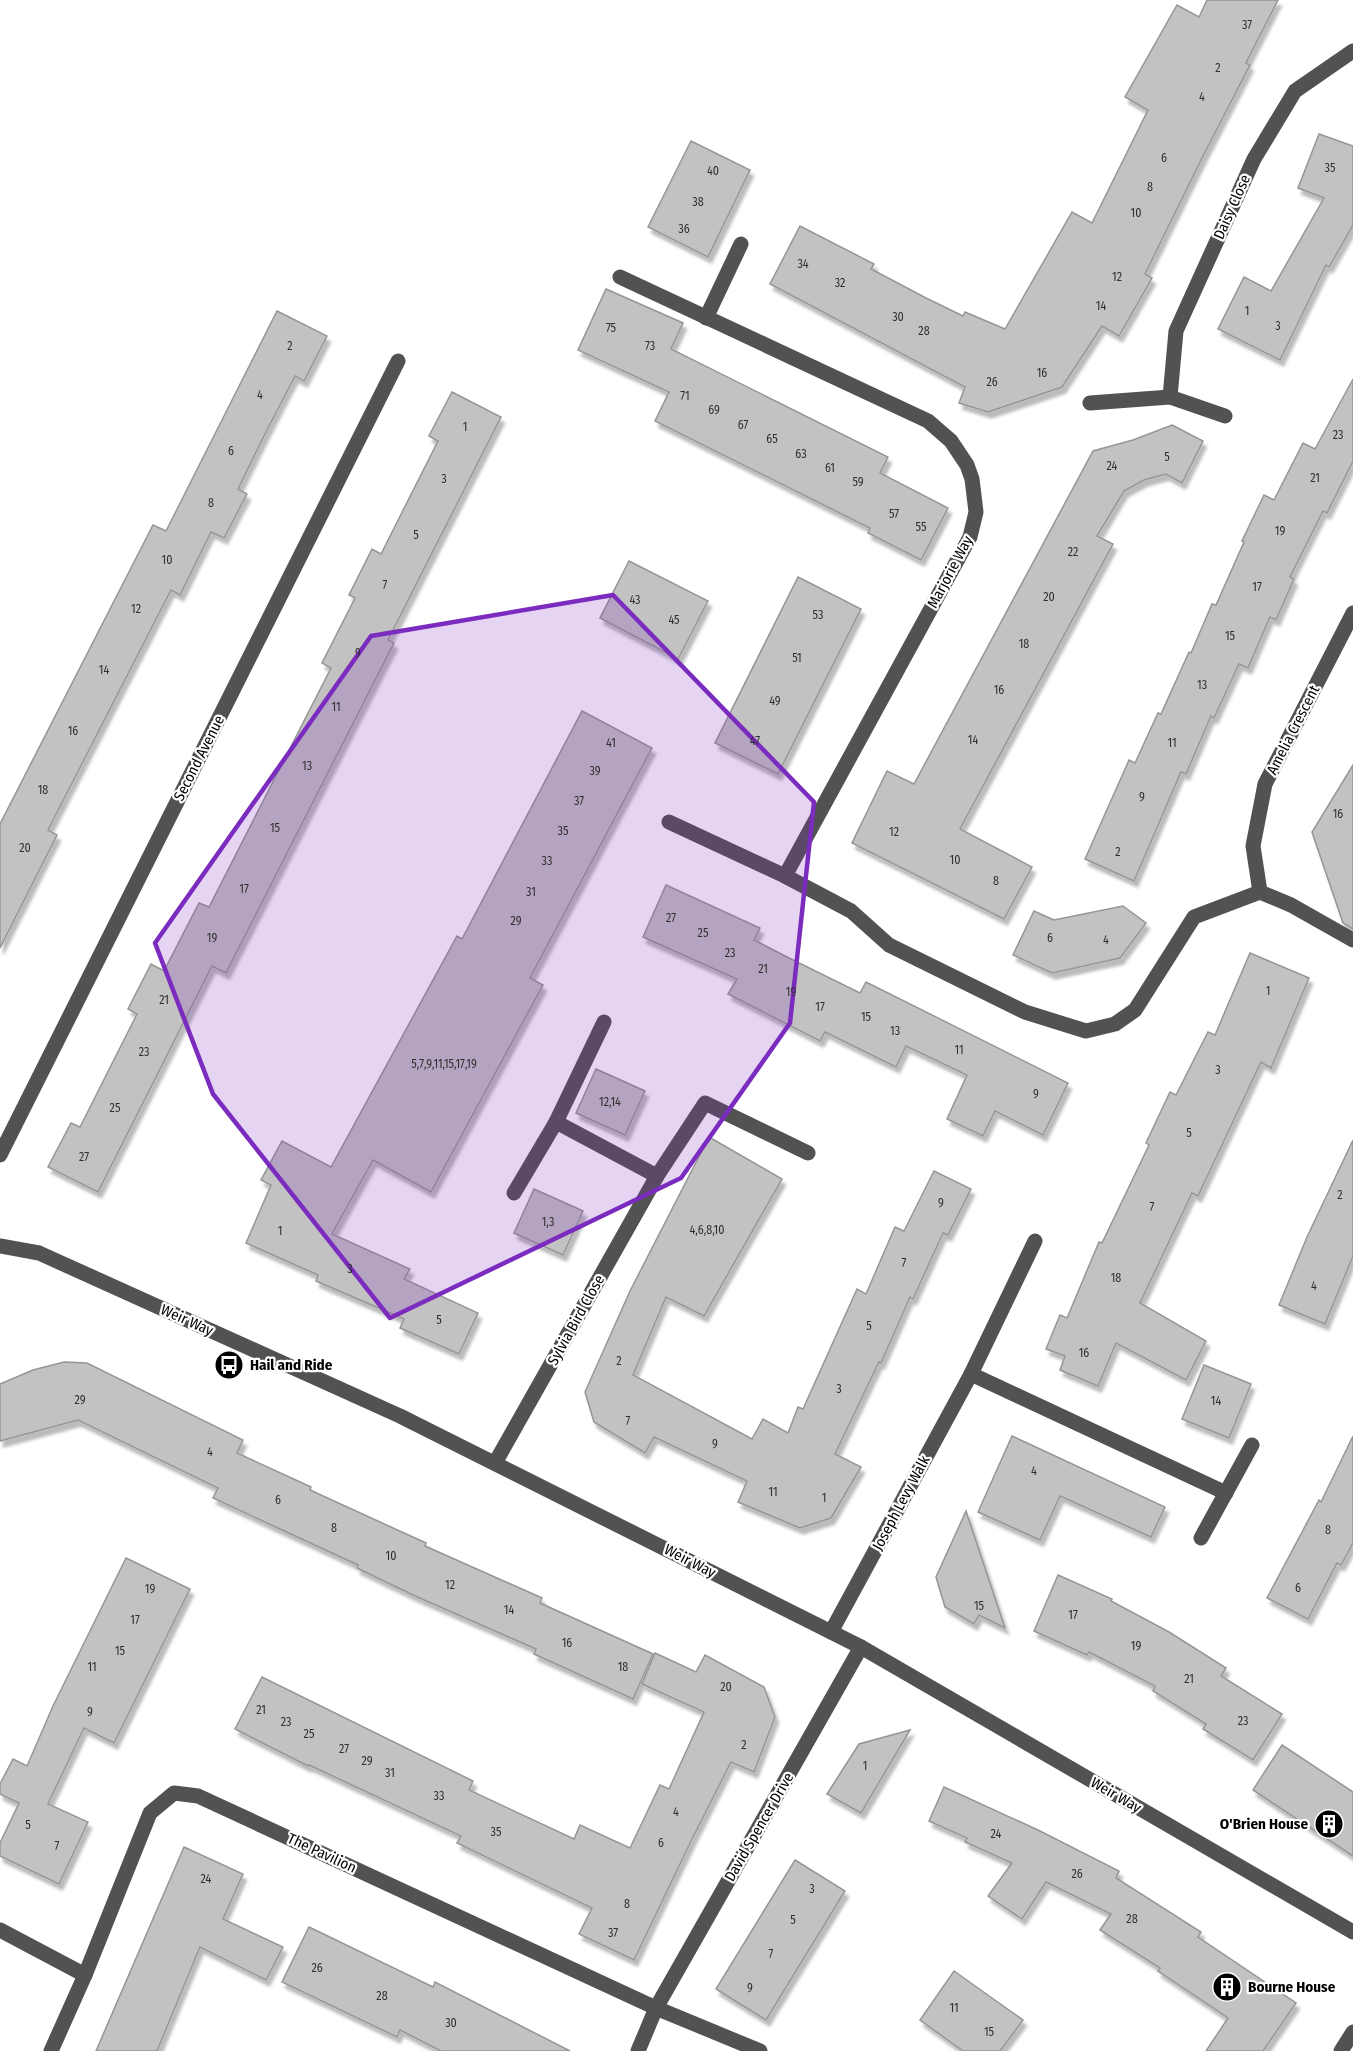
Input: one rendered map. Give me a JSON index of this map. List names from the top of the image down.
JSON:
{
  "streets": {
    "street": [
      "Daisy Close",
      "Marjorie Way",
      "Amelia Crescent",
      "Second Avenue",
      "Weir Way",
      "Sylvia Bird Close",
      "Joseph Levy Walk",
      "David Spencer Drive",
      "The Pavilion"
    ]
  },
  "crossings": [
    ["Weir Way", "Sylvia Bird Close"],
    ["Weir Way", "Joseph Levy Walk"],
    ["Weir Way", "David Spencer Drive"],
    ["David Spencer Drive", "The Pavilion"]
  ],
  "places": {
    "bus stop": ["Hail and Ride"],
    "building": ["O'Brien House", "Bourne House"]
  },
  "house_numbers": [
    "37",
    "2",
    "4",
    "6",
    "35",
    "40",
    "8",
    "38",
    "10",
    "36",
    "34",
    "12",
    "32",
    "14",
    "1",
    "30",
    "3",
    "75",
    "28",
    "2",
    "73",
    "16",
    "26",
    "4",
    "71",
    "69",
    "67",
    "1",
    "23",
    "65",
    "6",
    "63",
    "5",
    "24",
    "61",
    "21",
    "3",
    "59",
    "8",
    "57",
    "55",
    "19",
    "5",
    "22",
    "10",
    "7",
    "17",
    "20",
    "43",
    "12",
    "53",
    "45",
    "15",
    "18",
    "9",
    "51",
    "14",
    "13",
    "16",
    "49",
    "11",
    "16",
    "14",
    "47",
    "41",
    "11",
    "13",
    "39",
    "18",
    "9",
    "37",
    "16",
    "15",
    "35",
    "12",
    "20",
    "2",
    "10",
    "33",
    "8",
    "17",
    "31",
    "27",
    "29",
    "25",
    "19",
    "6",
    "4",
    "23",
    "21",
    "1",
    "19",
    "21",
    "17",
    "15",
    "13",
    "11",
    "23",
    "5,7,9,11,15,17,19",
    "3",
    "9",
    "12,14",
    "25",
    "5",
    "27",
    "2",
    "9",
    "7",
    "1,3",
    "4,6,8,10",
    "1",
    "7",
    "3",
    "18",
    "4",
    "5",
    "5",
    "16",
    "2",
    "3",
    "29",
    "14",
    "7",
    "9",
    "4",
    "4",
    "11",
    "1",
    "6",
    "8",
    "8",
    "10",
    "12",
    "6",
    "19",
    "15",
    "14",
    "17",
    "17",
    "16",
    "19",
    "15",
    "11",
    "18",
    "21",
    "20",
    "21",
    "9",
    "23",
    "23",
    "25",
    "2",
    "27",
    "29",
    "1",
    "31",
    "33",
    "4",
    "5",
    "35",
    "24",
    "6",
    "7",
    "26",
    "24",
    "3",
    "8",
    "28",
    "5",
    "37",
    "7",
    "26",
    "9",
    "28",
    "11",
    "30",
    "15"
  ]
}
